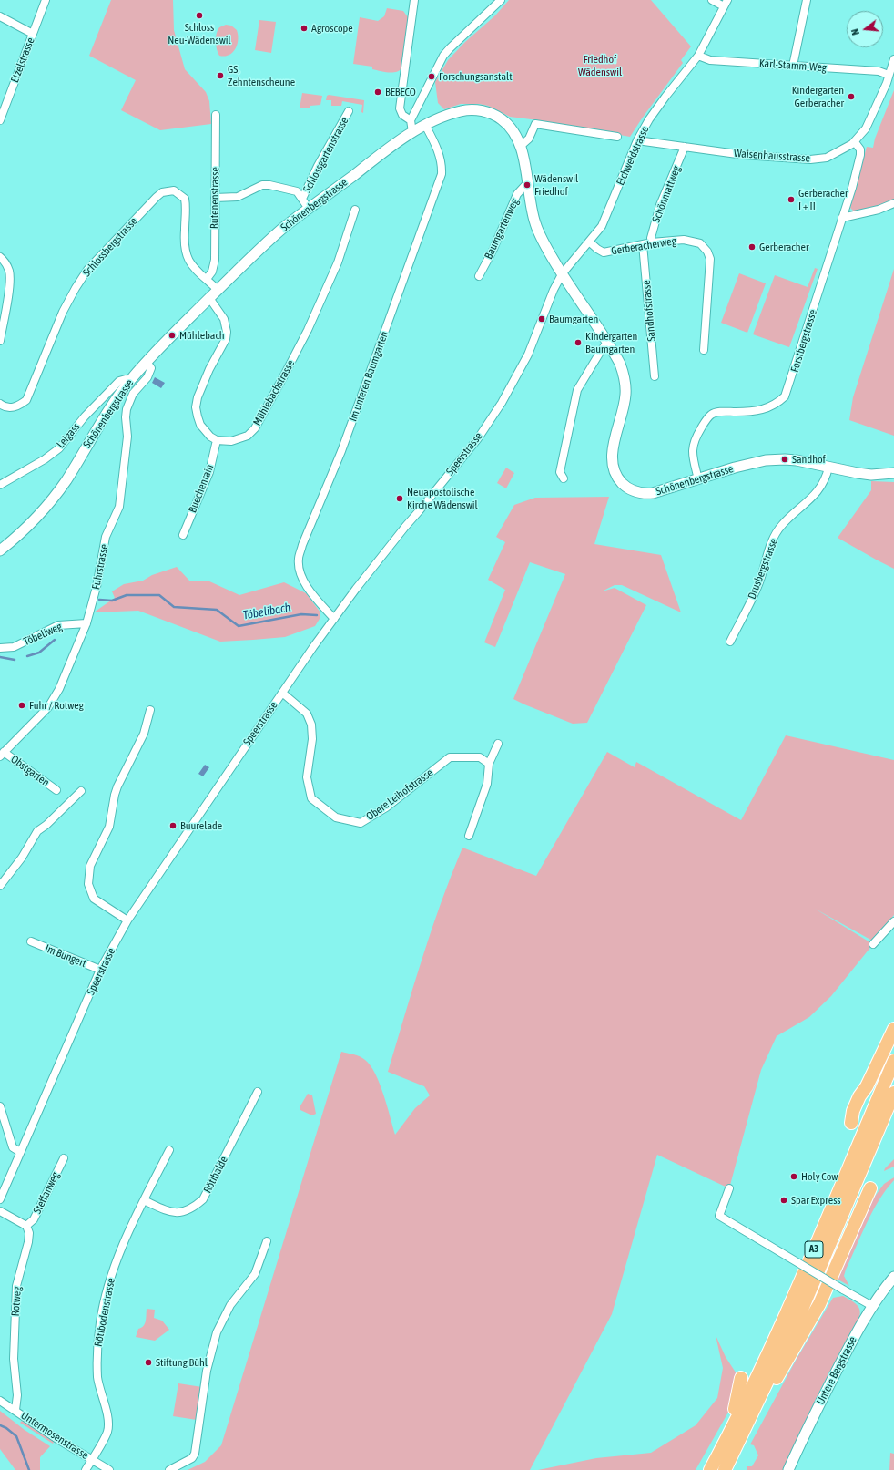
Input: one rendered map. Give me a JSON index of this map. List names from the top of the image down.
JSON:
{
  "streets": {
    "highway": ["A3"],
    "street": [
      "Etzelstrasse",
      "Karl-Stamm-Weg",
      "Schlossgartenstrasse",
      "Eichweidstrasse",
      "Waisenhausstrasse",
      "Schönmattweg",
      "Rutenenstrasse",
      "Schönenbergstrasse",
      "Baumgartenweg",
      "Gerberacherweg",
      "Schlossbergstrasse",
      "Sandhofstrasse",
      "Forstbergstrasse",
      "Im unteren Baumgarten",
      "Mühlebachstrasse",
      "Leigass",
      "Speerstrasse",
      "Buechenrain",
      "Fuhrstrasse",
      "Drusbergstrasse",
      "Töbeliweg",
      "Obstgarten",
      "Obere Leihofstrasse",
      "Im Bungert",
      "Rötihalde",
      "Steffanweg",
      "Rotweg",
      "Rötibodenstrasse",
      "Untere Bergstrasse",
      "Untermosenstrasse"
    ]
  },
  "crossings": [
    ["Karl-Stamm-Weg", "Eichweidstrasse"],
    ["Karl-Stamm-Weg", "Waisenhausstrasse"],
    ["Eichweidstrasse", "Waisenhausstrasse"],
    ["Eichweidstrasse", "Schönenbergstrasse"],
    ["Eichweidstrasse", "Gerberacherweg"],
    ["Eichweidstrasse", "Speerstrasse"],
    ["Waisenhausstrasse", "Schönmattweg"],
    ["Waisenhausstrasse", "Forstbergstrasse"],
    ["Schönmattweg", "Gerberacherweg"],
    ["Rutenenstrasse", "Schlossbergstrasse"],
    ["Schönenbergstrasse", "Baumgartenweg"],
    ["Schönenbergstrasse", "Schlossbergstrasse"],
    ["Schönenbergstrasse", "Forstbergstrasse"],
    ["Schönenbergstrasse", "Im unteren Baumgarten"],
    ["Schönenbergstrasse", "Leigass"],
    ["Schönenbergstrasse", "Speerstrasse"],
    ["Schönenbergstrasse", "Fuhrstrasse"],
    ["Schönenbergstrasse", "Drusbergstrasse"],
    ["Gerberacherweg", "Sandhofstrasse"],
    ["Im unteren Baumgarten", "Speerstrasse"],
    ["Mühlebachstrasse", "Buechenrain"],
    ["Speerstrasse", "Obere Leihofstrasse"],
    ["Speerstrasse", "Im Bungert"],
    ["Fuhrstrasse", "Töbeliweg"],
    ["Fuhrstrasse", "Obstgarten"],
    ["Rötihalde", "Rötibodenstrasse"],
    ["Steffanweg", "Rotweg"],
    ["Rotweg", "Untermosenstrasse"],
    ["Rötibodenstrasse", "Untermosenstrasse"]
  ],
  "water": ["Töbelibach"],
  "parks": ["Friedhof Wädenswil"],
  "places": [
    "Schloss Neu-Wädenswil",
    "Agroscope",
    "GS, Zehntenscheune",
    "Forschungsanstalt",
    "BEBECO",
    "Kindergarten Gerberacher",
    "Wädenswil Friedhof",
    "Gerberacher I + II",
    "Gerberacher",
    "Baumgarten",
    "Mühlebach",
    "Kindergarten Baumgarten",
    "Sandhof",
    "Neuapostolische Kirche Wädenswil",
    "Fuhr / Rotweg",
    "Buurelade",
    "Holy Cow",
    "Spar Express",
    "Stiftung Bühl"
  ],
  "north": "left"
}
